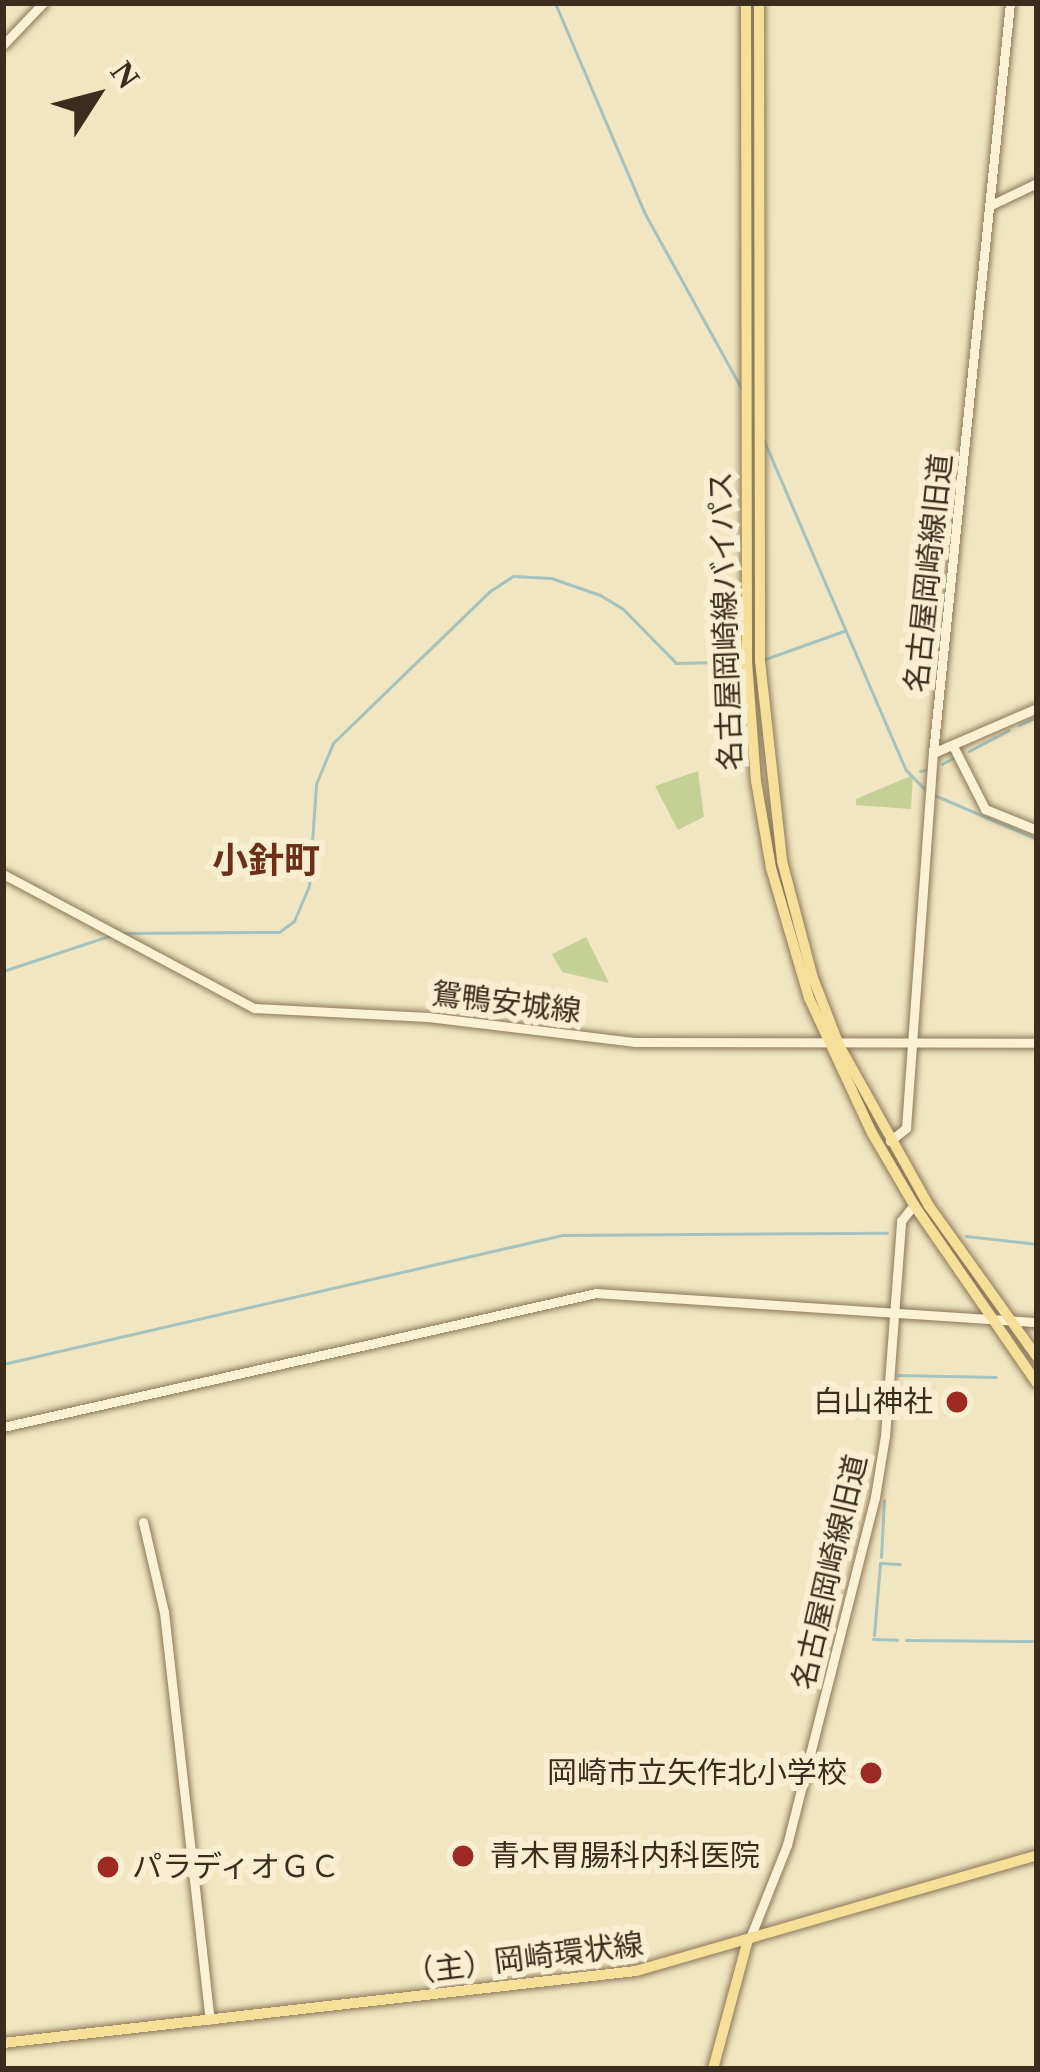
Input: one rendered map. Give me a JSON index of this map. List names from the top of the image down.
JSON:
{
  "streets": {
    "main road": ["名古屋岡崎線バイパス", "（主）岡崎環状線"],
    "street": ["名古屋岡崎線旧道", "鴛鴨安城線"]
  },
  "crossings": [
    ["名古屋岡崎線旧道", "名古屋岡崎線バイパス"],
    ["名古屋岡崎線旧道", "鴛鴨安城線"],
    ["名古屋岡崎線旧道", "（主）岡崎環状線"],
    ["名古屋岡崎線バイパス", "鴛鴨安城線"]
  ],
  "districts": ["小針町"],
  "places": [
    "白山神社",
    "岡崎市立矢作北小学校",
    "青木胃腸科内科医院",
    "パラディオＧＣ"
  ],
  "north": "top right"
}
